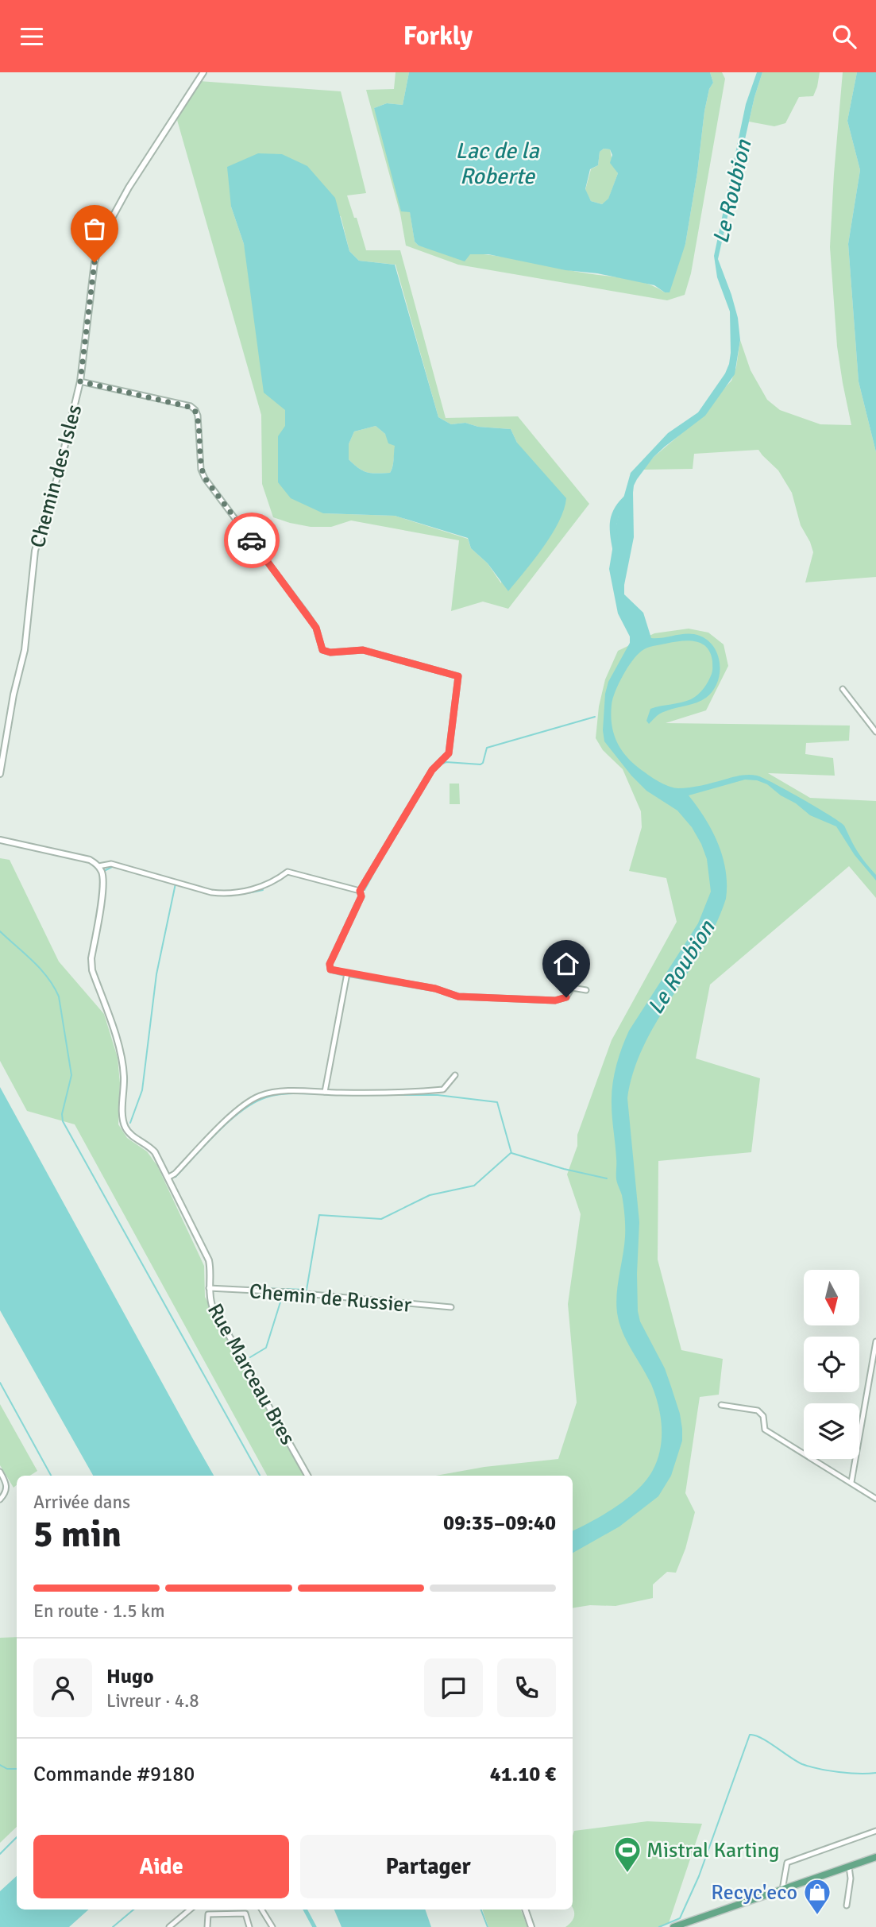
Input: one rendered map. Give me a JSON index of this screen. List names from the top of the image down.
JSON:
{
  "streets": {
    "street": ["Chemin des Isles", "Chemin de Russier", "Rue Marceau Bres"]
  },
  "crossings": [
    ["Chemin de Russier", "Rue Marceau Bres"]
  ],
  "water": ["Lac de la Roberte", "Le Roubion"],
  "places": {
    "sports": ["Mistral Karting"],
    "shop": ["Recyc'eco"]
  },
  "north": "bottom",
  "page": {
    "header": "Forkly",
    "heading": ["5 min", "Arrivée dans", "09:35–09:40"],
    "panel": [
      "Hugo",
      "Livreur · 4.8",
      "Commande #9180",
      "41.10 €"
    ],
    "bar": "En route · 1.5 km",
    "buttons": ["Aide", "Partager"]
  }
}
